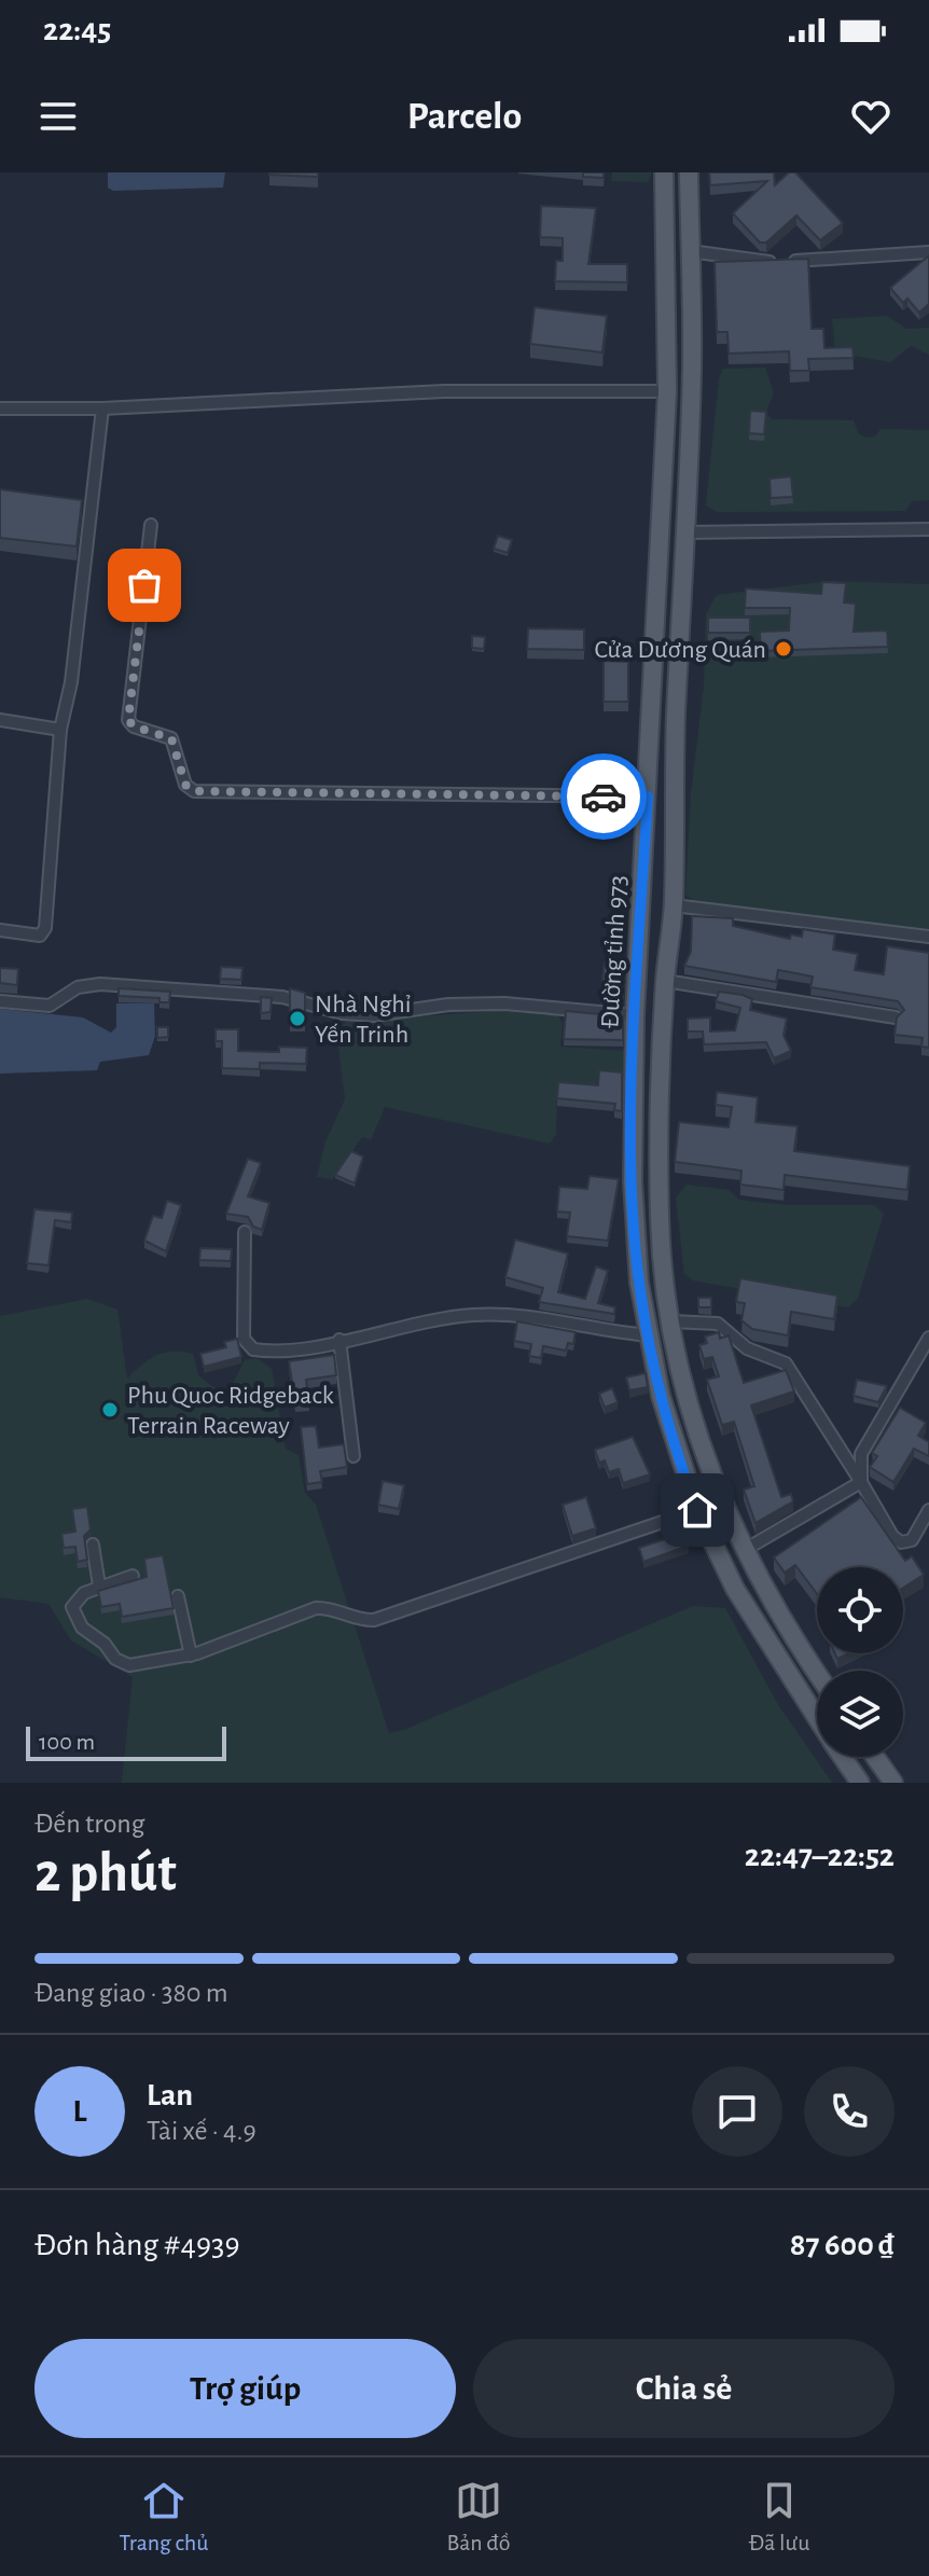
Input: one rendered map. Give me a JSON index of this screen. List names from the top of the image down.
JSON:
{
  "streets": {
    "main road": ["Đường tỉnh 973"]
  },
  "places": ["Cửa Dương Quán", "Nhà Nghỉ Yến Trinh", "Phu Quoc Ridgeback Terrain Raceway"],
  "scale_bar": "100 m",
  "page": {
    "status": "22:45",
    "header": "Parcelo",
    "scale": "100 m",
    "heading": ["2 phút", "Đến trong", "22:47–22:52"],
    "panel": [
      "Lan",
      "Tài xế · 4.9",
      "Đơn hàng #4939",
      "87 600 ₫"
    ],
    "bar": "Đang giao · 380 m",
    "round": "L",
    "buttons": ["Trợ giúp", "Chia sẻ"],
    "tabs": ["Trang chủ", "Bản đồ", "Đã lưu"]
  }
}
